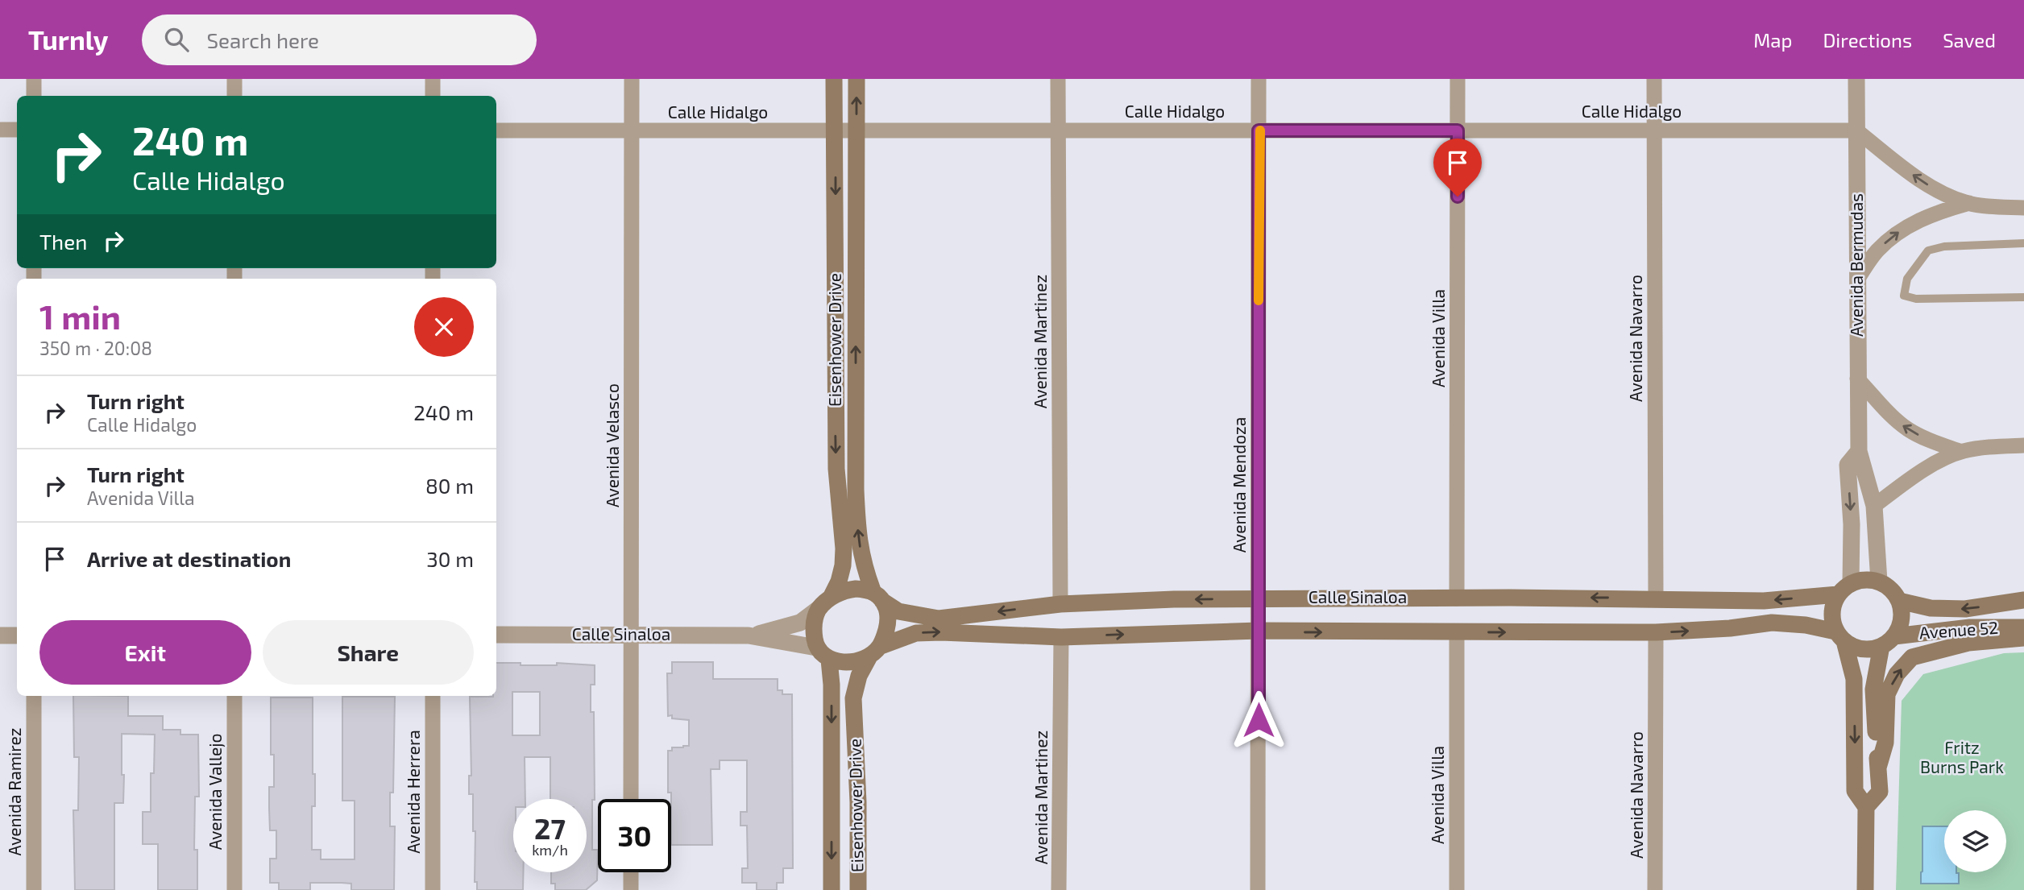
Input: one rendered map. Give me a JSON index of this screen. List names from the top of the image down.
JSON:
{
  "streets": {
    "main road": ["Eisenhower Drive", "Calle Sinaloa", "Avenue 52"],
    "street": [
      "Calle Hidalgo",
      "Avenida Bermudas",
      "Avenida Villa",
      "Avenida Navarro",
      "Avenida Martinez",
      "Avenida Velasco",
      "Avenida Mendoza",
      "Avenida Ramirez",
      "Avenida Vallejo",
      "Avenida Herrera"
    ]
  },
  "crossings": [
    ["Calle Hidalgo", "Avenida Bermudas"],
    ["Calle Hidalgo", "Avenida Villa"],
    ["Calle Hidalgo", "Avenida Navarro"],
    ["Calle Hidalgo", "Eisenhower Drive"],
    ["Calle Hidalgo", "Avenida Martinez"],
    ["Calle Hidalgo", "Avenida Velasco"],
    ["Calle Hidalgo", "Avenida Mendoza"],
    ["Avenida Bermudas", "Calle Sinaloa"],
    ["Avenida Bermudas", "Avenue 52"],
    ["Avenida Villa", "Calle Sinaloa"],
    ["Avenida Navarro", "Calle Sinaloa"],
    ["Eisenhower Drive", "Calle Sinaloa"],
    ["Avenida Martinez", "Calle Sinaloa"],
    ["Avenida Velasco", "Calle Sinaloa"],
    ["Avenida Mendoza", "Calle Sinaloa"],
    ["Calle Sinaloa", "Avenue 52"]
  ],
  "parks": ["Fritz Burns Park"],
  "page": {
    "header": "Turnly",
    "search": "Search here",
    "nav": ["Map", "Directions", "Saved"],
    "turn": ["240 m", "Calle Hidalgo"],
    "then": "Then",
    "heading": ["1 min", "350 m · 20:08"],
    "list": [
      {
        "name": "Turn right",
        "note": "Calle Hidalgo",
        "value": "240 m"
      },
      {
        "name": "Turn right",
        "note": "Avenida Villa",
        "value": "80 m"
      },
      {
        "name": "Arrive at destination",
        "value": "30 m"
      }
    ],
    "buttons": ["Exit", "Share"],
    "speed": "27 km/h",
    "limit": "30"
  }
}
